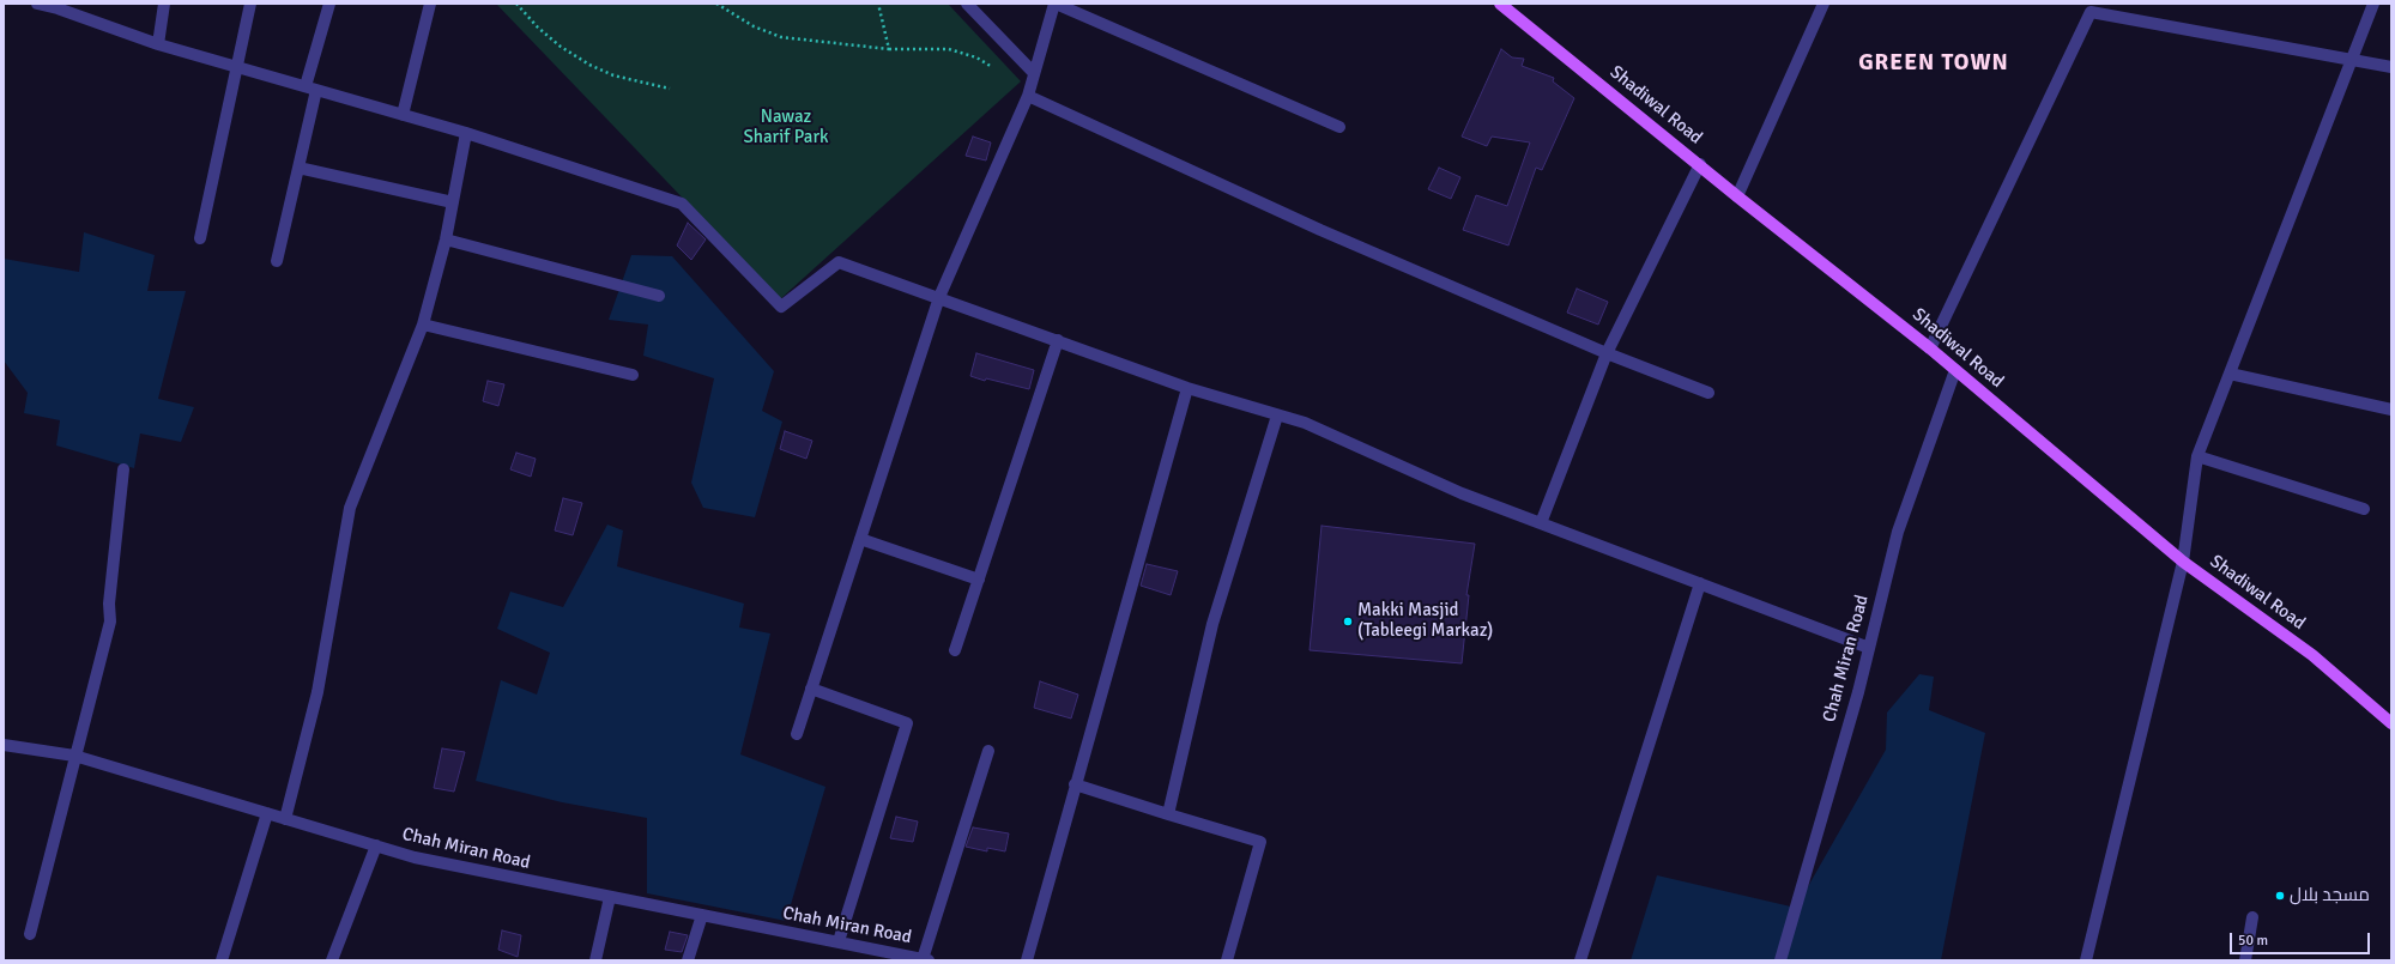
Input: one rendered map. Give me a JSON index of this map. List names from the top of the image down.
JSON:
{
  "streets": {
    "main road": ["Shadiwal Road"],
    "street": ["Chah Miran Road"]
  },
  "crossings": [
    ["Shadiwal Road", "Chah Miran Road"]
  ],
  "districts": ["GREEN TOWN"],
  "parks": ["Nawaz Sharif Park"],
  "places": ["Makki Masjid (Tableegi Markaz)", "مسجد بلال"],
  "scale_bar": "50 m"
}
